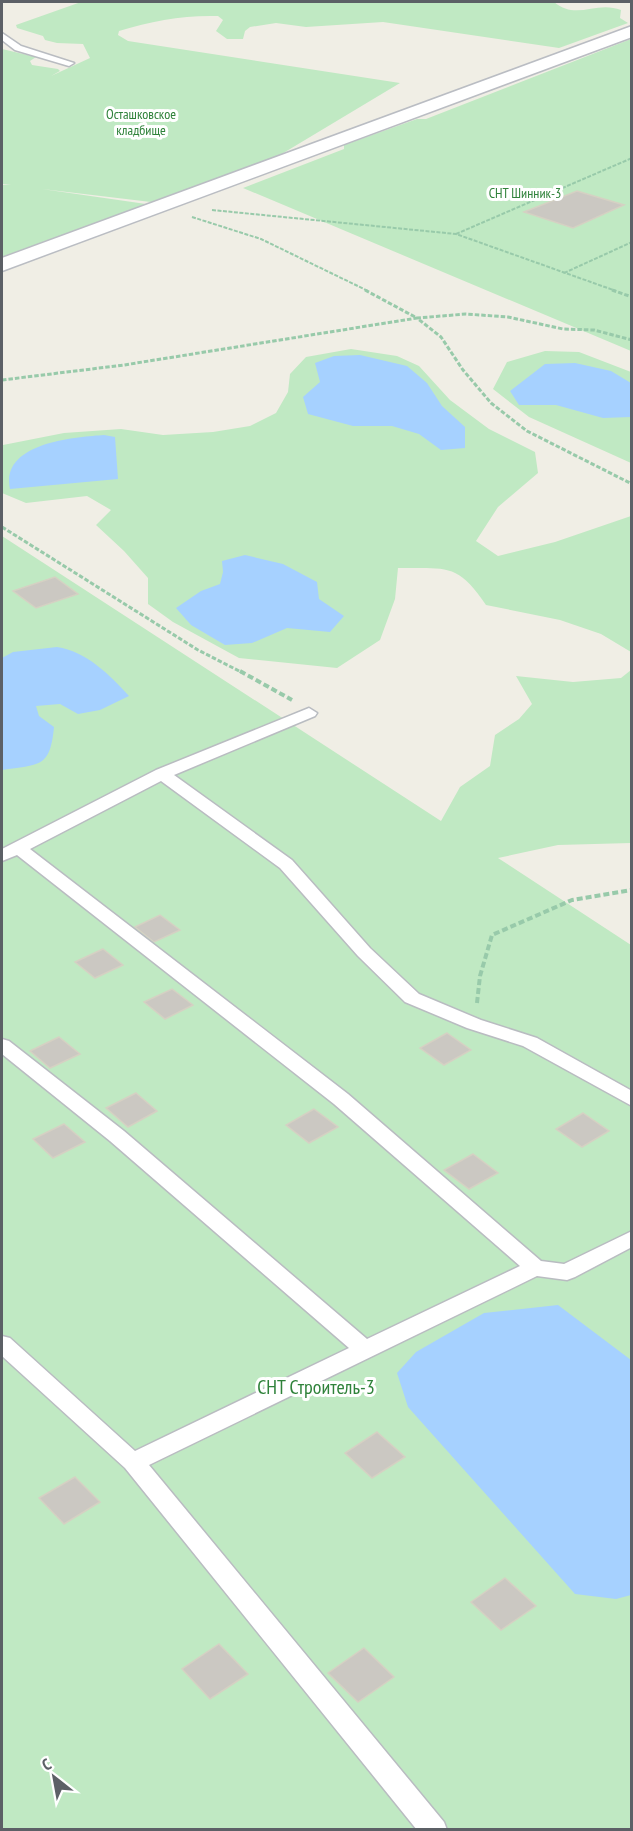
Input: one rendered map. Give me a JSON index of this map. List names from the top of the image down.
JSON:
{
  "parks": ["Осташковское кладбище", "СНТ Шинник-3", "СНТ Строитель-3"],
  "north": "top left"
}
